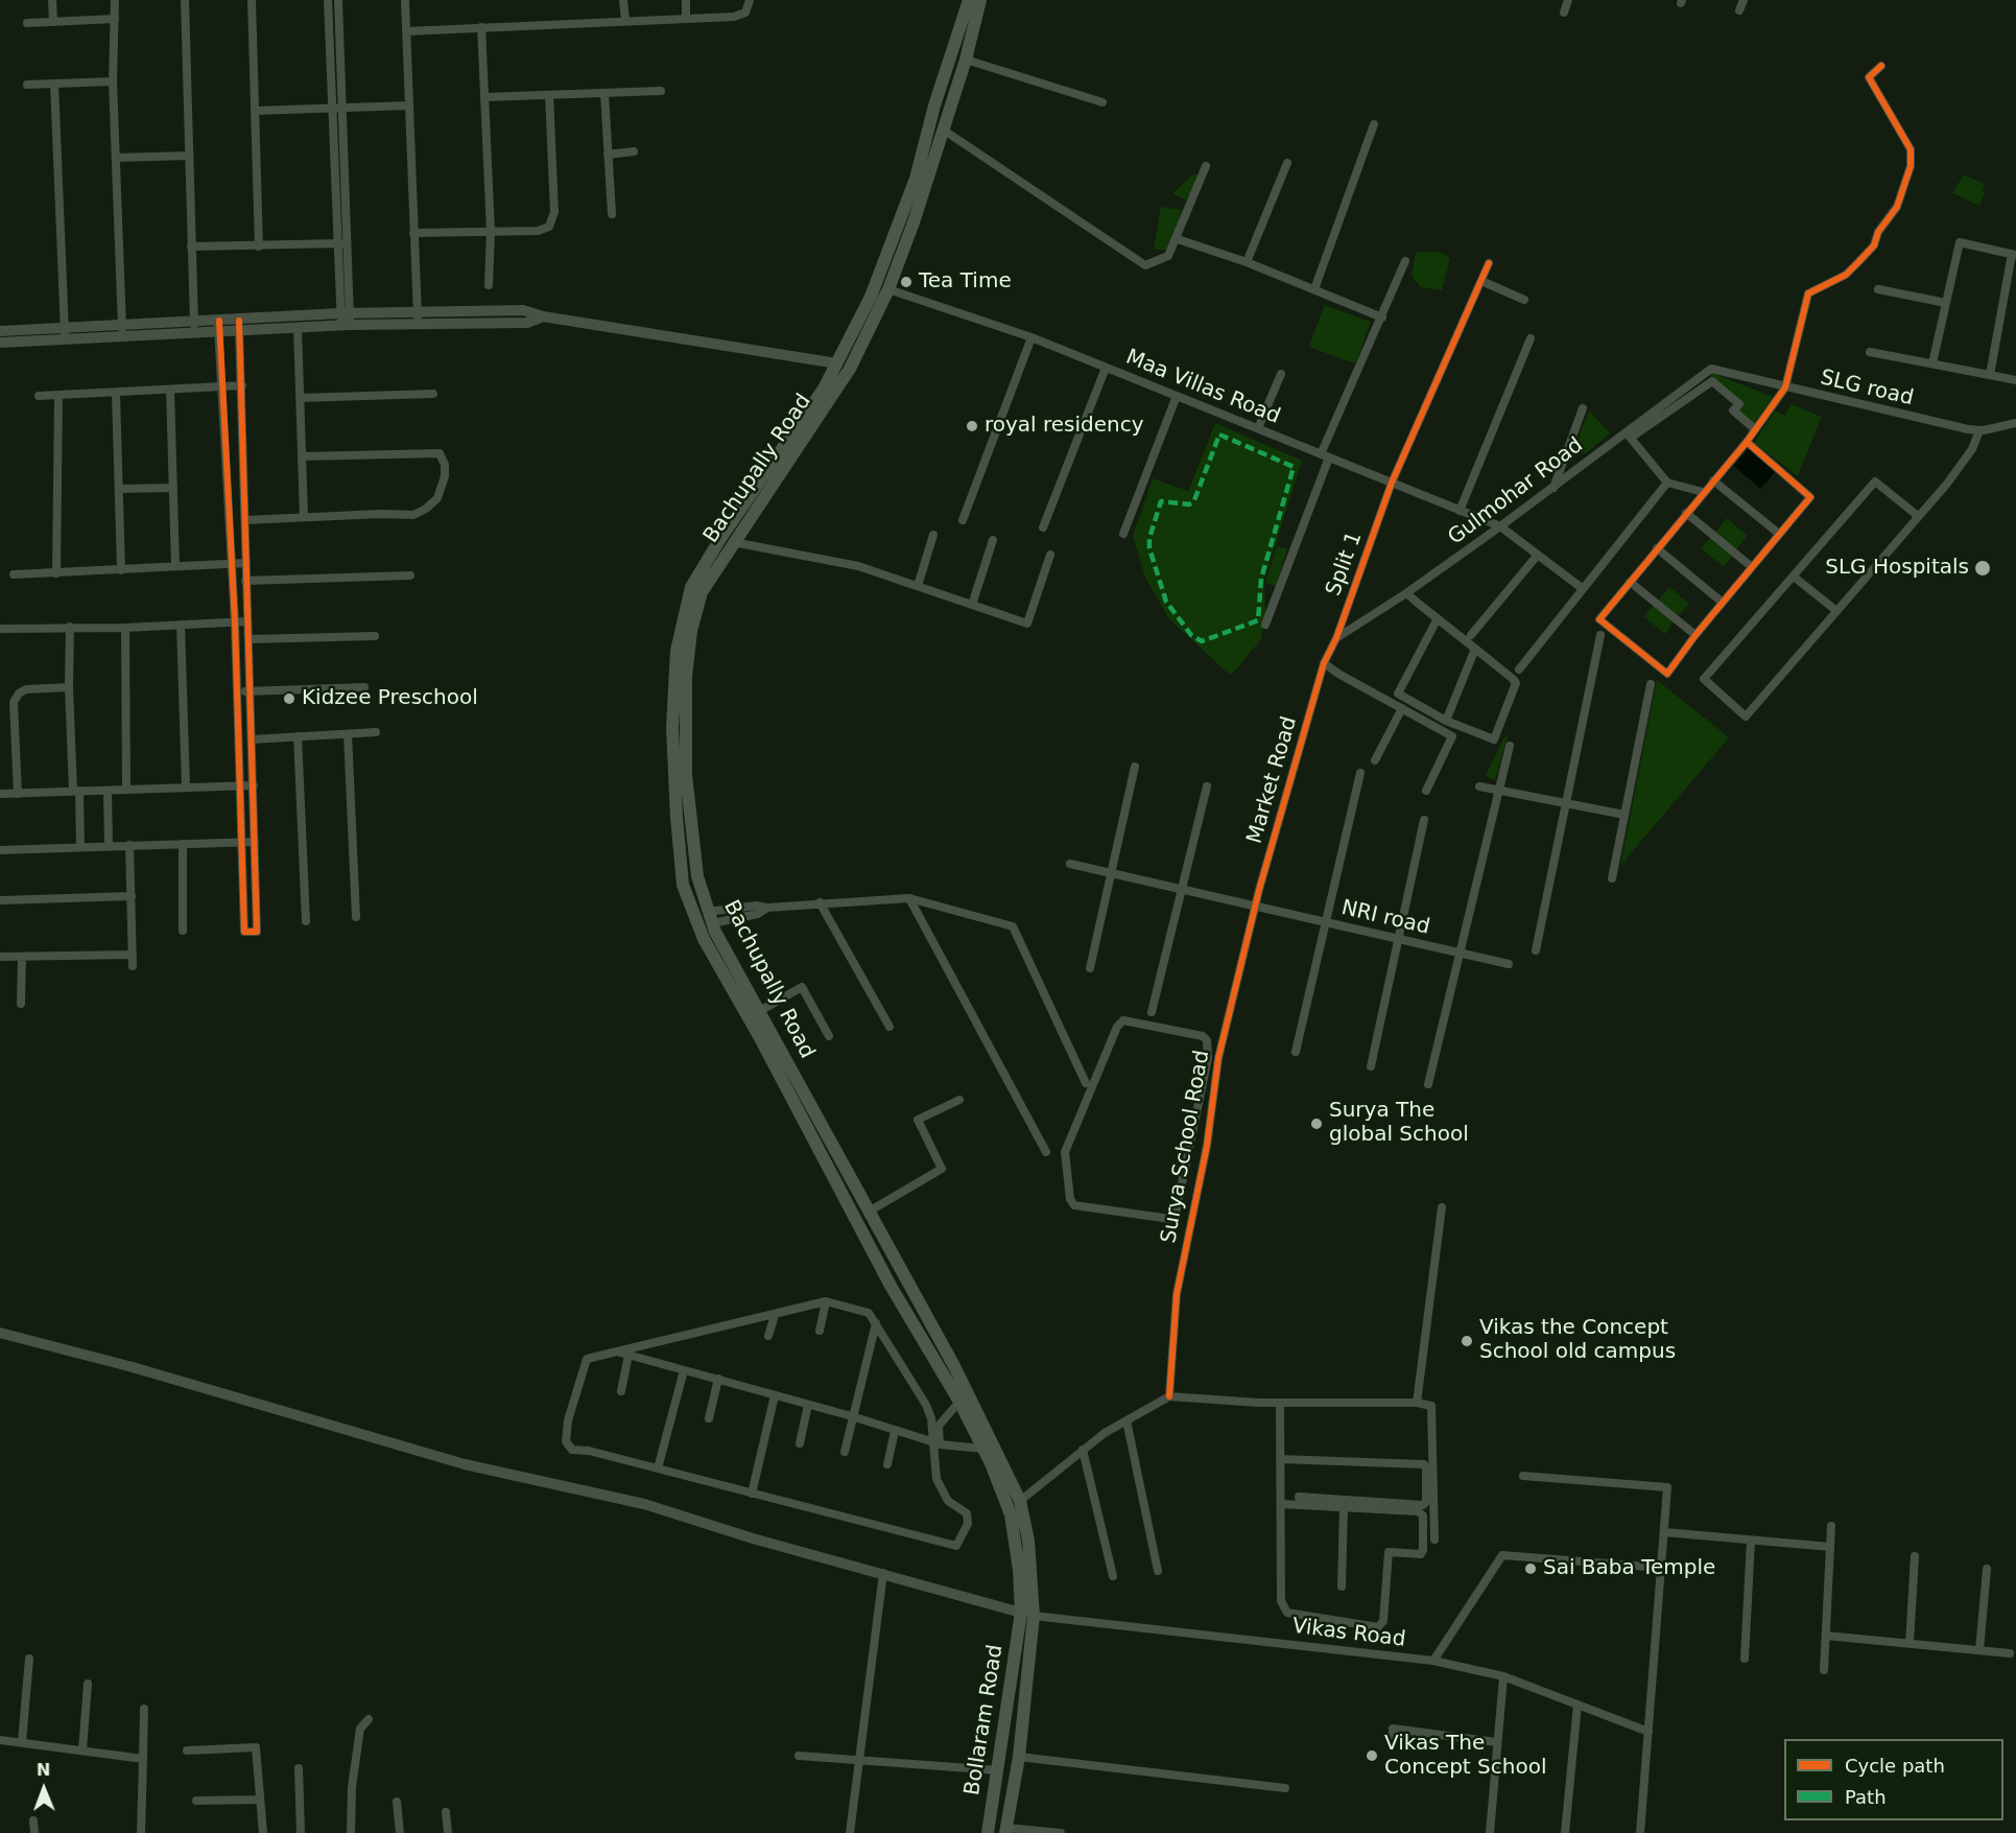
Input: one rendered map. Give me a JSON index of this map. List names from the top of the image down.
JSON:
{
  "streets": {
    "main road": ["Bachupally Road", "Bollaram Road"],
    "street": [
      "Maa Villas Road",
      "SLG road",
      "Gulmohar Road",
      "Split 1",
      "Market Road",
      "NRI road",
      "Surya School Road",
      "Vikas Road"
    ]
  },
  "crossings": [
    ["Maa Villas Road", "Bachupally Road"],
    ["Maa Villas Road", "Gulmohar Road"],
    ["Maa Villas Road", "Split 1"],
    ["SLG road", "Gulmohar Road"],
    ["Bachupally Road", "Vikas Road"],
    ["Bachupally Road", "Bollaram Road"],
    ["Gulmohar Road", "Split 1"],
    ["Split 1", "Market Road"],
    ["Market Road", "NRI road"],
    ["Market Road", "Surya School Road"],
    ["NRI road", "Surya School Road"],
    ["Vikas Road", "Bollaram Road"]
  ],
  "places": [
    "Tea Time",
    "royal residency",
    "SLG Hospitals",
    "Kidzee Preschool",
    "Surya The global School",
    "Vikas the Concept School old campus",
    "Sai Baba Temple",
    "Vikas The Concept School"
  ],
  "legend": ["Cycle path", "Path"],
  "north": "top"
}
